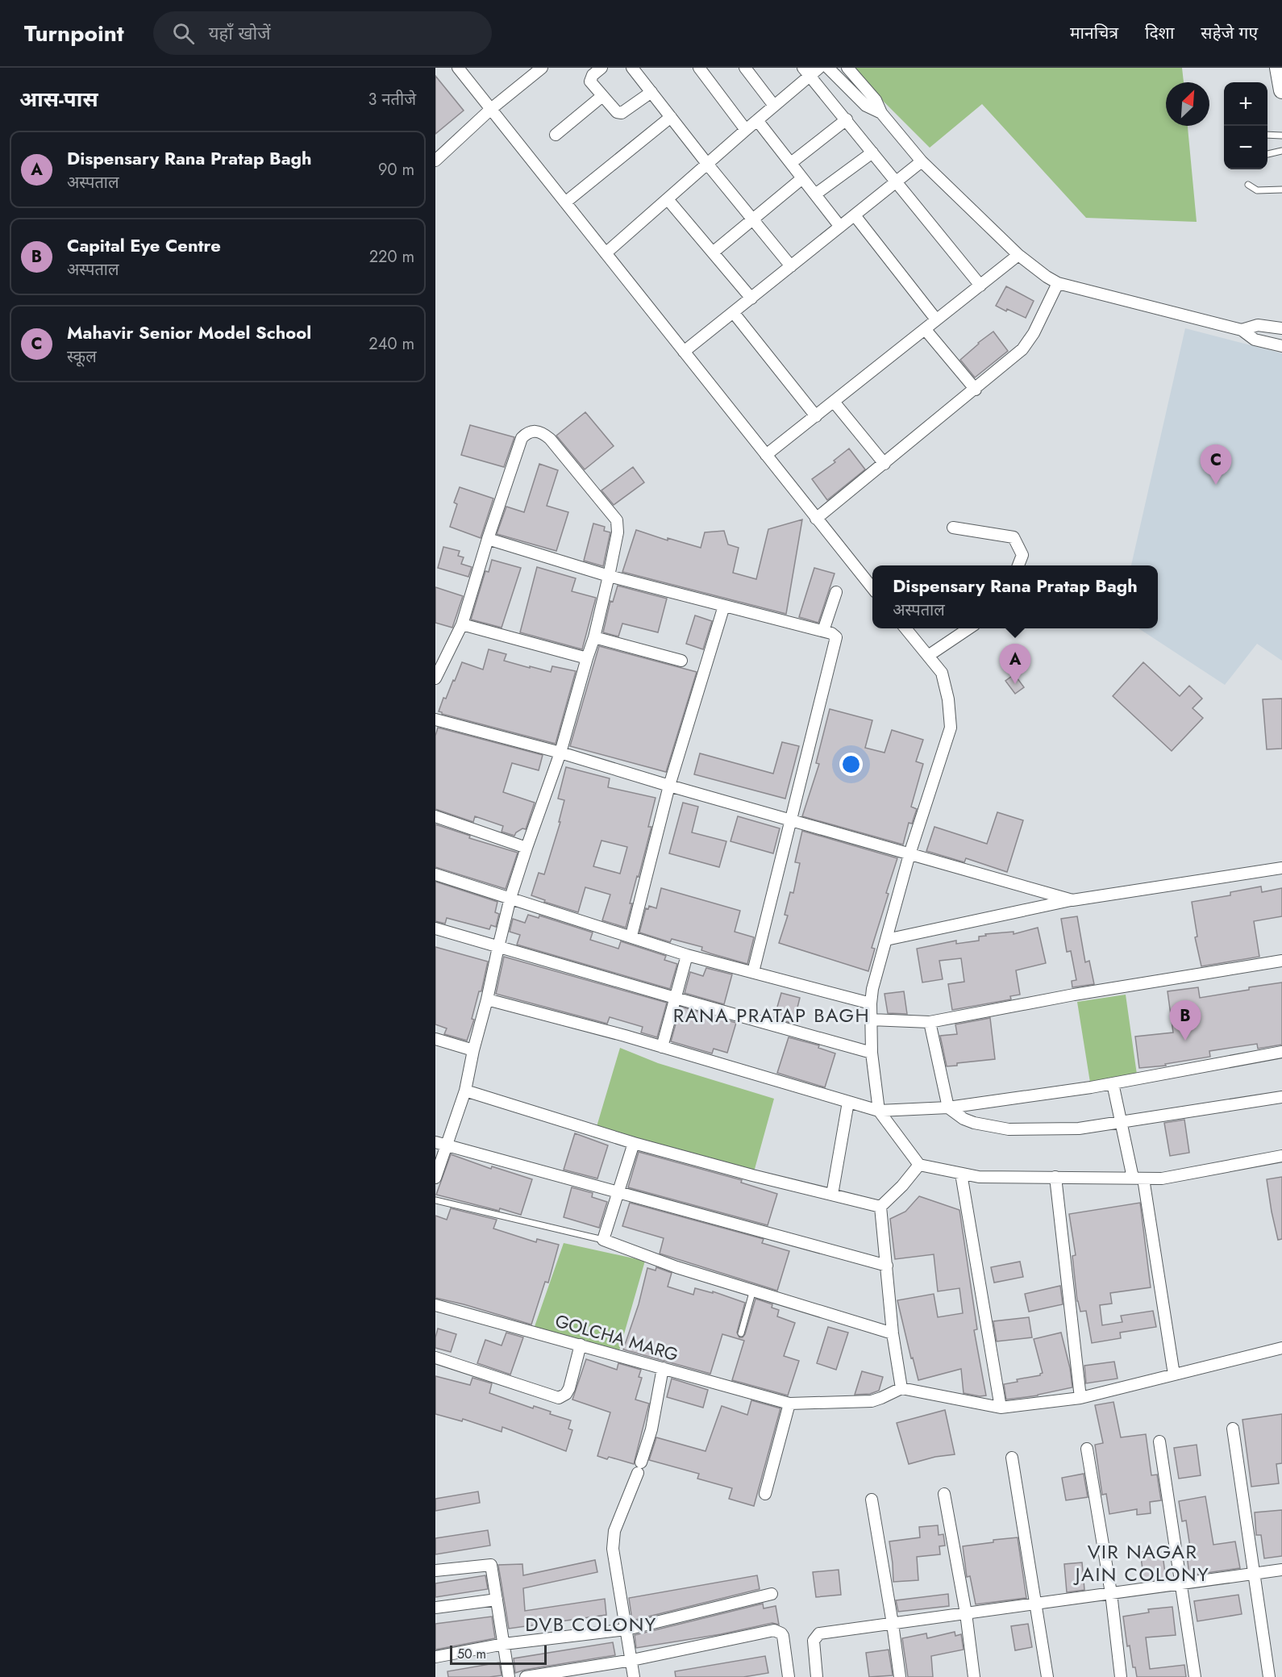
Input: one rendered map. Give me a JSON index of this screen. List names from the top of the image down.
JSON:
{
  "streets": {
    "street": ["GOLCHA MARG"]
  },
  "districts": ["RANA PRATAP BAGH", "VIR NAGAR JAIN COLONY", "DVB COLONY"],
  "scale_bar": "50 m",
  "north": "top right",
  "page": {
    "header": "Turnpoint",
    "search": "यहाँ खोजें",
    "nav": ["मानचित्र", "दिशा", "सहेजे गए"],
    "heading": ["आस-पास", "3 नतीजे"],
    "map_buttons": ["+", "−"],
    "list": [
      {
        "mark": "A",
        "name": "Dispensary Rana Pratap Bagh",
        "note": "अस्पताल",
        "value": "90 m"
      },
      {
        "mark": "B",
        "name": "Capital Eye Centre",
        "note": "अस्पताल",
        "value": "220 m"
      },
      {
        "mark": "C",
        "name": "Mahavir Senior Model School",
        "note": "स्कूल",
        "value": "240 m"
      }
    ],
    "pins": ["C", "A", "B"],
    "popup": ["Dispensary Rana Pratap Bagh", "अस्पताल"],
    "scale": "50 m"
  }
}
